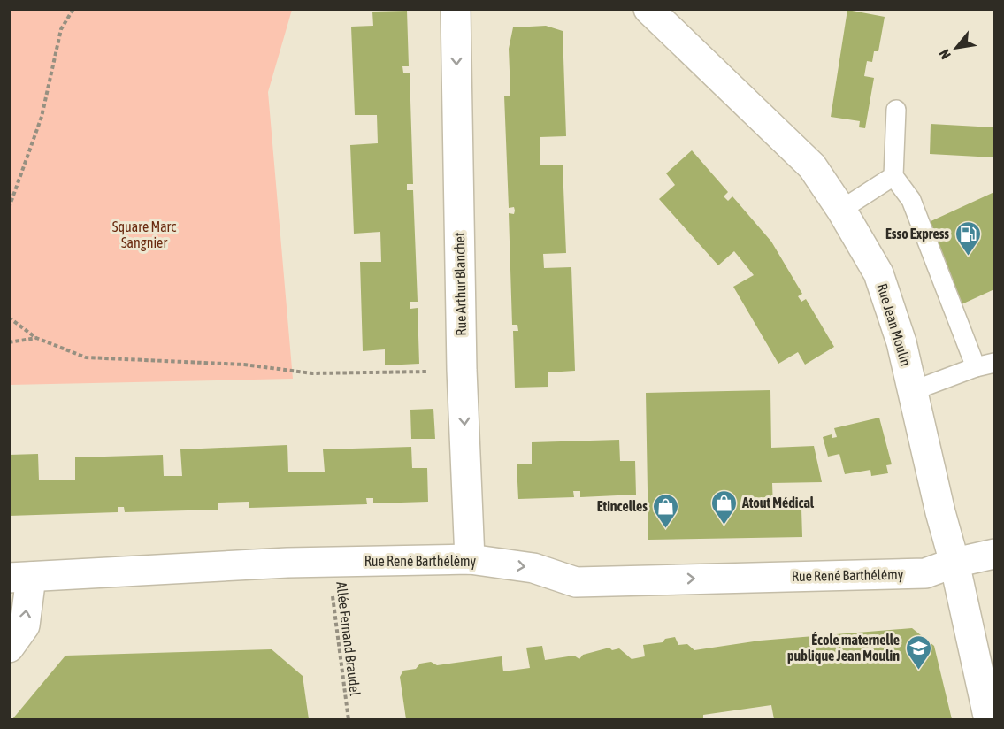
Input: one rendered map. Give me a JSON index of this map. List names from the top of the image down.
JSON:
{
  "streets": {
    "street": ["Rue Arthur Blanchet", "Rue Jean Moulin", "Rue René Barthélémy"],
    "path": ["Allée Fernand Braudel"]
  },
  "crossings": [
    ["Rue Arthur Blanchet", "Rue René Barthélémy"],
    ["Rue Jean Moulin", "Rue René Barthélémy"],
    ["Rue René Barthélémy", "Allée Fernand Braudel"]
  ],
  "one_way": ["Rue Arthur Blanchet", "Rue René Barthélémy"],
  "parks": ["Square Marc Sangnier"],
  "places": {
    "fuel station": ["Esso Express"],
    "shop": ["Atout Médical", "Etincelles"],
    "school or university": ["École maternelle publique Jean Moulin"]
  },
  "north": "bottom left"
}
